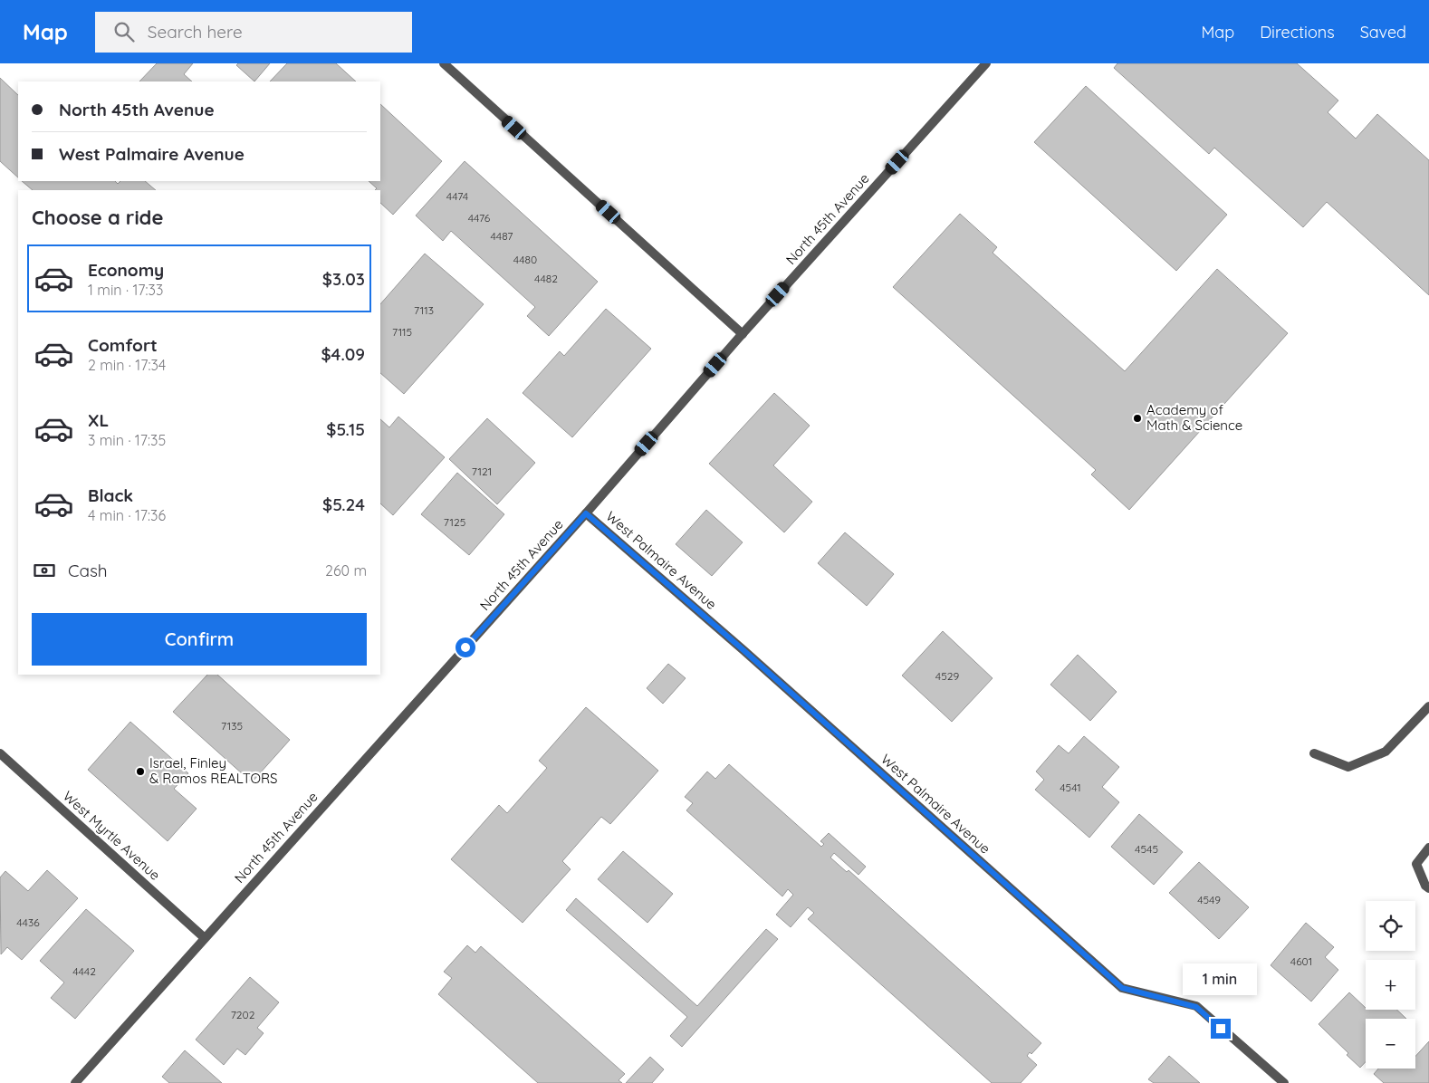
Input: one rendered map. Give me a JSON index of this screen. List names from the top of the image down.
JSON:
{
  "streets": {
    "street": ["North 45th Avenue", "West Palmaire Avenue", "West Myrtle Avenue"]
  },
  "crossings": [
    ["North 45th Avenue", "West Palmaire Avenue"],
    ["North 45th Avenue", "West Myrtle Avenue"]
  ],
  "places": ["Academy of Math & Science", "Israel, Finley & Ramos REALTORS"],
  "house_numbers": [
    "4474",
    "4476",
    "4487",
    "4480",
    "4482",
    "7113",
    "7115",
    "7121",
    "7125",
    "4529",
    "7135",
    "4541",
    "4545",
    "4549",
    "4436",
    "4601",
    "4442",
    "7202"
  ],
  "page": {
    "header": "Map",
    "search": "Search here",
    "nav": ["Map", "Directions", "Saved"],
    "banner": ["North 45th Avenue", "West Palmaire Avenue"],
    "heading": "Choose a ride",
    "list": [
      {
        "name": "Economy",
        "note": "1 min · 17:33",
        "value": "$3.03"
      },
      {
        "name": "Comfort",
        "note": "2 min · 17:34",
        "value": "$4.09"
      },
      {
        "name": "XL",
        "note": "3 min · 17:35",
        "value": "$5.15"
      },
      {
        "name": "Black",
        "note": "4 min · 17:36",
        "value": "$5.24"
      }
    ],
    "pay": ["Cash", "260 m"],
    "buttons": "Confirm",
    "map_buttons": ["+", "−"],
    "bubble": "1 min"
  }
}
